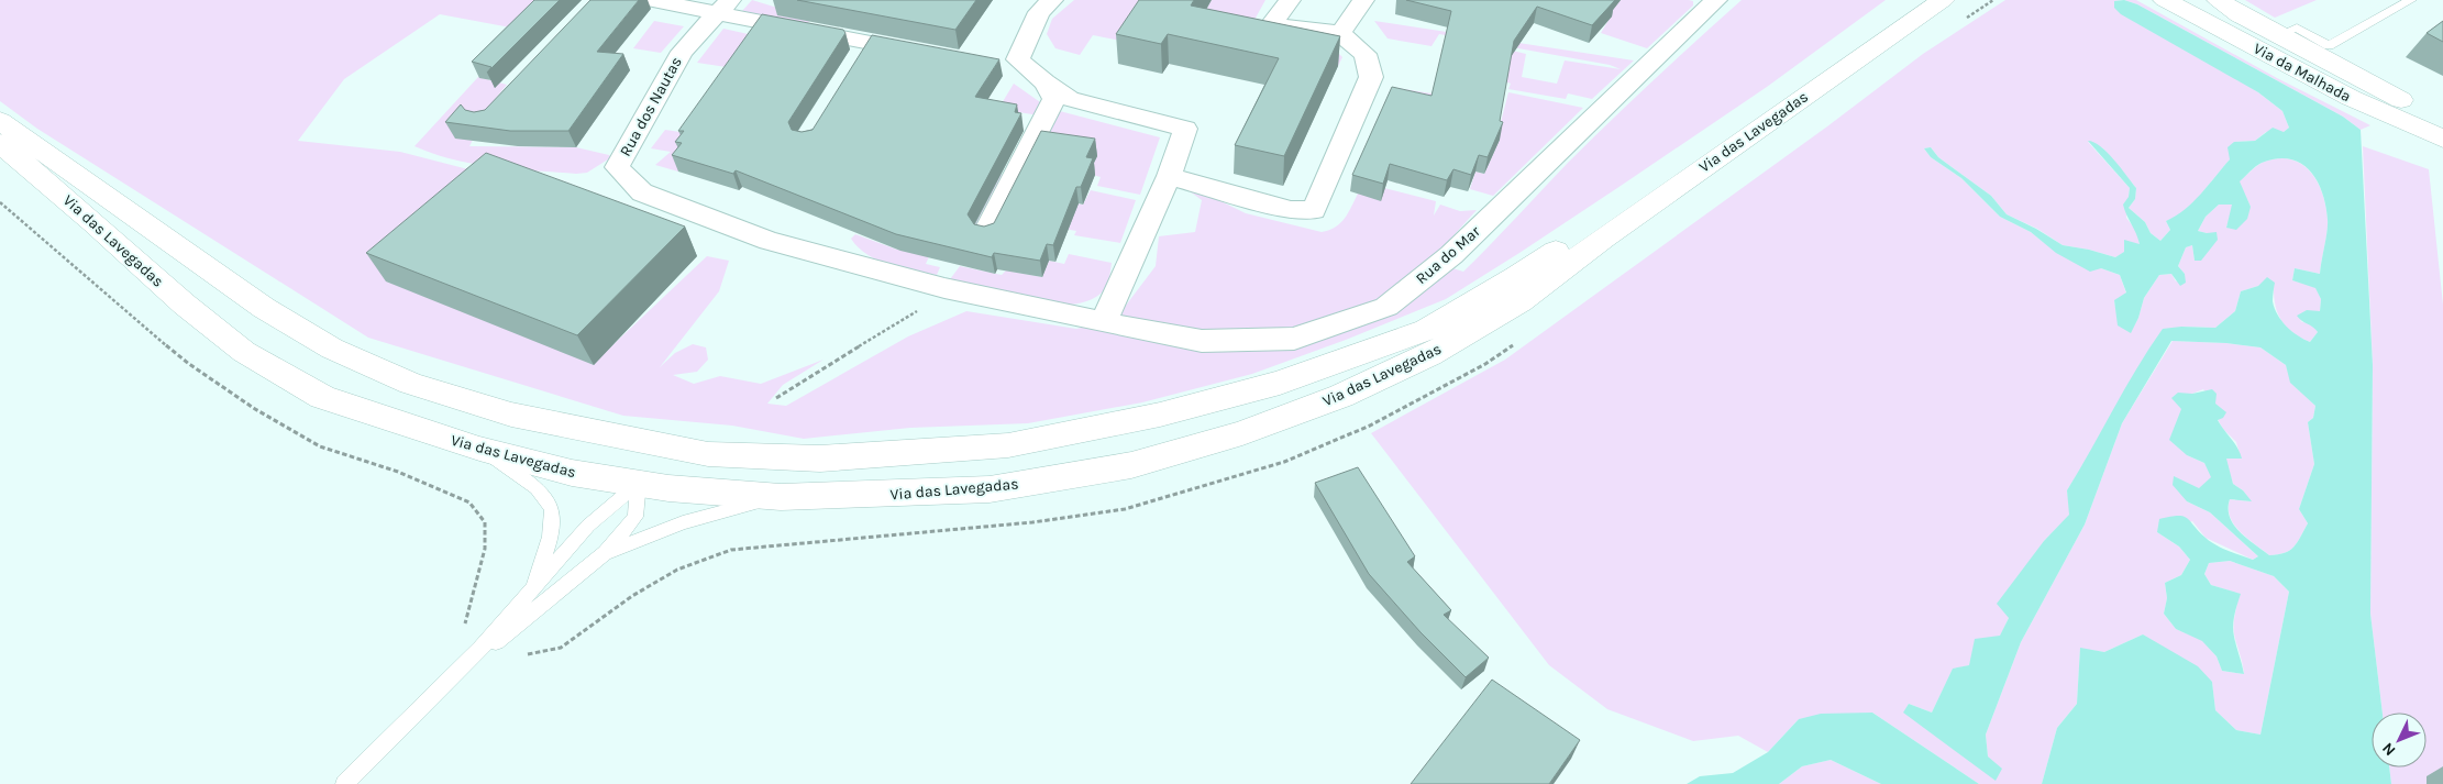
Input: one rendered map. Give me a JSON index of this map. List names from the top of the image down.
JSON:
{
  "streets": {
    "main road": ["Via da Malhada", "Via das Lavegadas"],
    "street": ["Rua dos Nautas", "Rua do Mar"]
  },
  "crossings": [
    ["Rua dos Nautas", "Rua do Mar"]
  ],
  "north": "bottom left"
}
